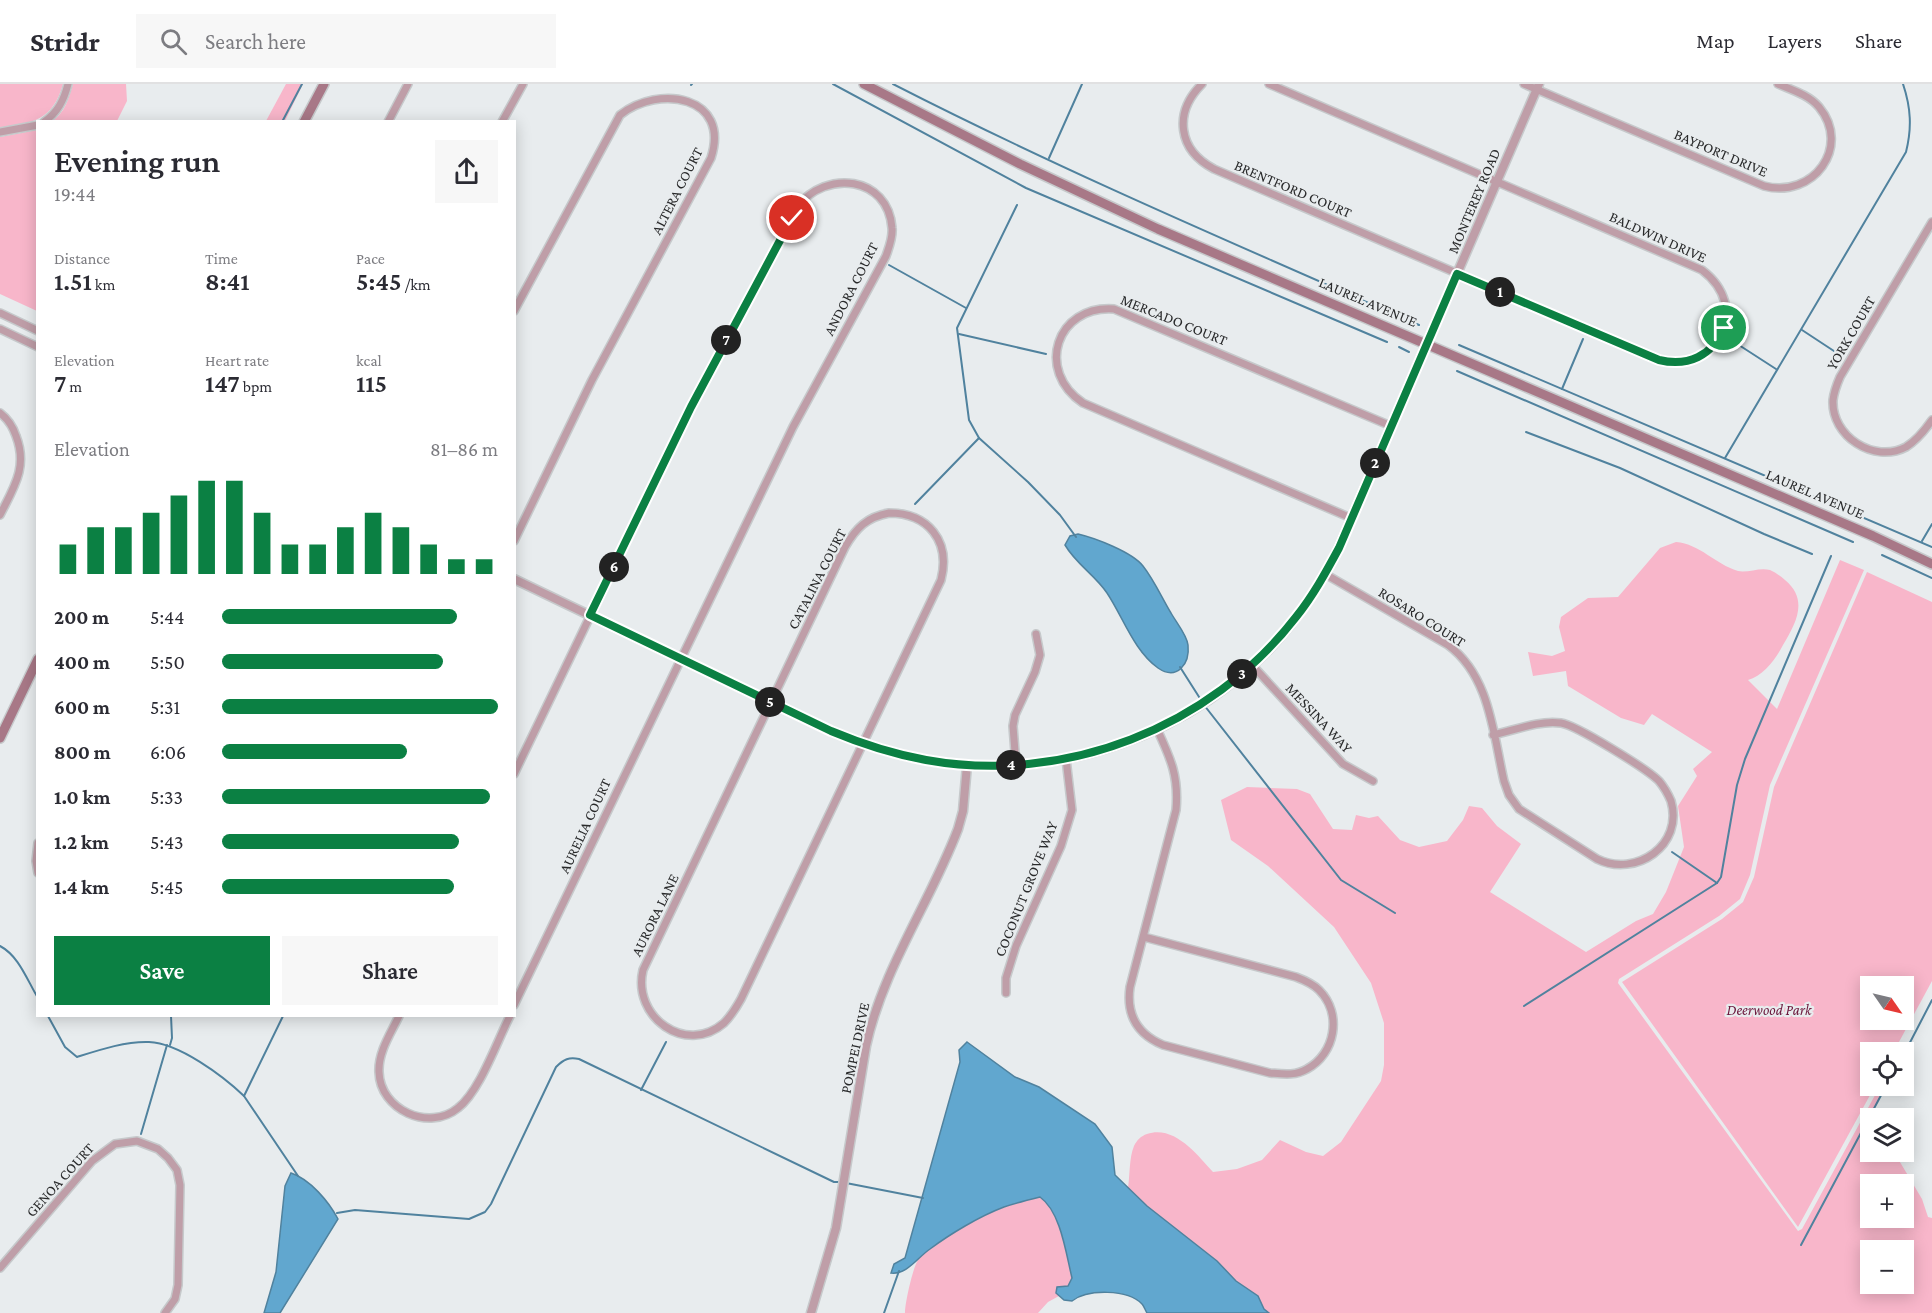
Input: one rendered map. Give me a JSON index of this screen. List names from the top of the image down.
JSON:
{
  "streets": {
    "main road": ["LAUREL AVENUE"],
    "street": [
      "BAYPORT DRIVE",
      "BRENTFORD COURT",
      "ALTERA COURT",
      "MONTEREY ROAD",
      "BALDWIN DRIVE",
      "ANDORA COURT",
      "MERCADO COURT",
      "YORK COURT",
      "CATALINA COURT",
      "ROSARO COURT",
      "MESSINA WAY",
      "AURELIA COURT",
      "COCONUT GROVE WAY",
      "AURORA LANE",
      "POMPEI DRIVE",
      "GENOA COURT"
    ]
  },
  "crossings": [
    ["BAYPORT DRIVE", "MONTEREY ROAD"],
    ["BRENTFORD COURT", "MONTEREY ROAD"],
    ["BRENTFORD COURT", "BALDWIN DRIVE"],
    ["MONTEREY ROAD", "BALDWIN DRIVE"],
    ["MONTEREY ROAD", "ANDORA COURT"],
    ["MONTEREY ROAD", "LAUREL AVENUE"],
    ["MONTEREY ROAD", "MERCADO COURT"],
    ["MONTEREY ROAD", "CATALINA COURT"],
    ["MONTEREY ROAD", "ROSARO COURT"],
    ["MONTEREY ROAD", "MESSINA WAY"],
    ["MONTEREY ROAD", "AURELIA COURT"],
    ["MONTEREY ROAD", "COCONUT GROVE WAY"],
    ["MONTEREY ROAD", "AURORA LANE"],
    ["MONTEREY ROAD", "POMPEI DRIVE"],
    ["ANDORA COURT", "AURELIA COURT"],
    ["CATALINA COURT", "AURORA LANE"]
  ],
  "parks": ["Deerwood Park"],
  "north": "bottom right",
  "page": {
    "header": "Stridr",
    "search": "Search here",
    "nav": ["Map", "Layers", "Share"],
    "heading": ["Evening run", "19:44"],
    "stats": [
      ["Distance", "1.51 km"],
      ["Time", "8:41"],
      ["Pace", "5:45 /km"],
      ["Elevation", "7 m"],
      ["Heart rate", "147 bpm"],
      ["kcal", "115"]
    ],
    "pins": [
      "1",
      "7",
      "2",
      "6",
      "3",
      "5",
      "4"
    ],
    "chart": ["Elevation", "81–86 m"],
    "list": [
      {
        "name": "200 m",
        "note": "5:44"
      },
      {
        "name": "400 m",
        "note": "5:50"
      },
      {
        "name": "600 m",
        "note": "5:31"
      },
      {
        "name": "800 m",
        "note": "6:06"
      },
      {
        "name": "1.0 km",
        "note": "5:33"
      },
      {
        "name": "1.2 km",
        "note": "5:43"
      },
      {
        "name": "1.4 km",
        "note": "5:45"
      }
    ],
    "buttons": ["Save", "Share"],
    "map_buttons": ["+", "−"]
  }
}
